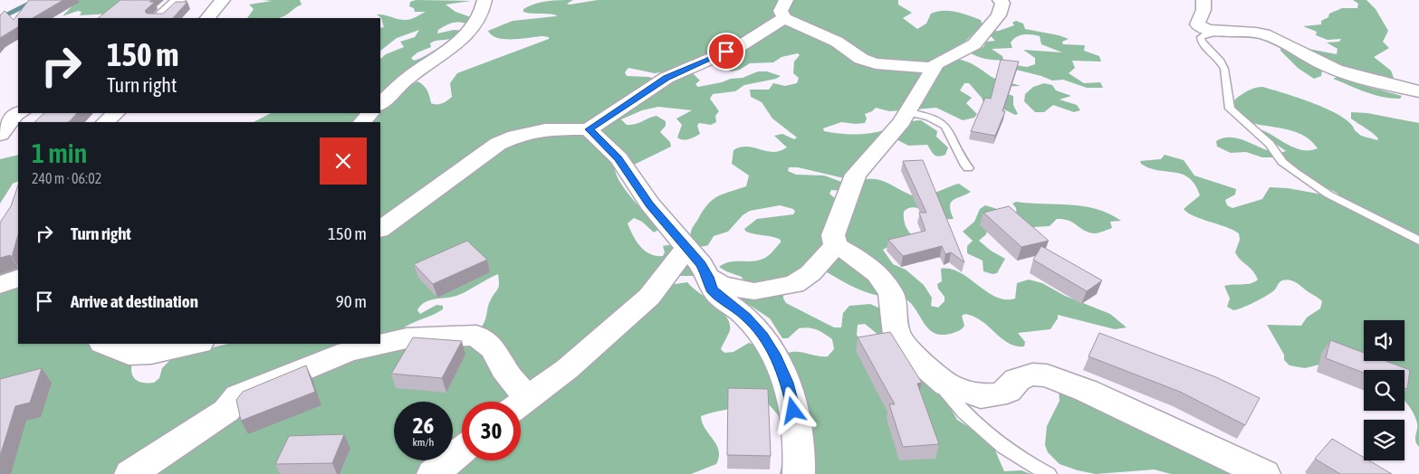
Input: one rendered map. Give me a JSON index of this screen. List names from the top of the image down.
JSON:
{
  "page": {
    "turn": ["150 m", "Turn right"],
    "heading": ["1 min", "240 m · 06:02"],
    "list": [
      {
        "name": "Turn right",
        "value": "150 m"
      },
      {
        "name": "Arrive at destination",
        "value": "90 m"
      }
    ],
    "speed": "26 km/h",
    "limit": "30"
  }
}
